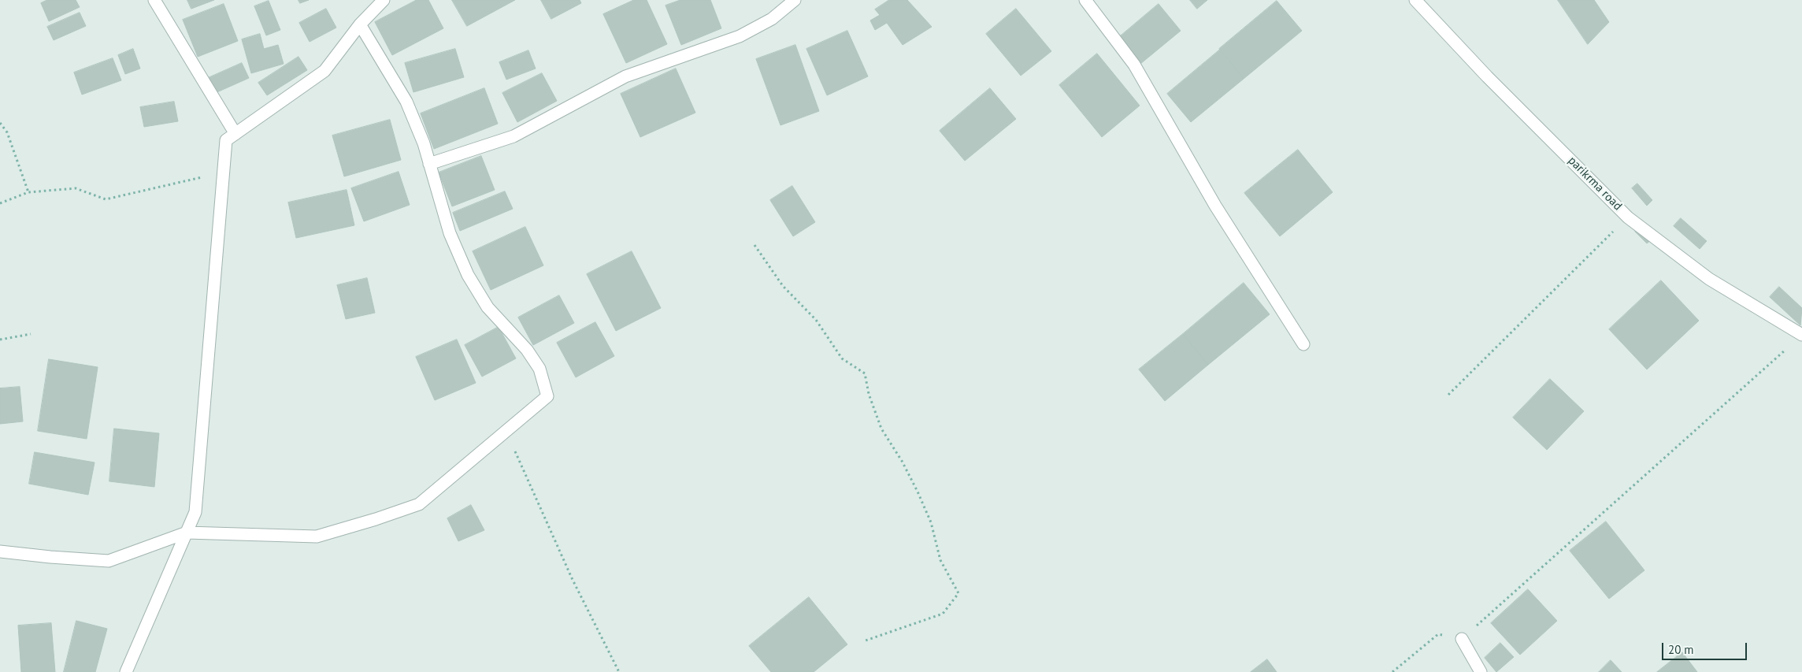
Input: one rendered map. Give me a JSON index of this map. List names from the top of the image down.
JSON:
{
  "streets": {
    "street": ["parikrma road"]
  },
  "scale_bar": "20 m"
}
